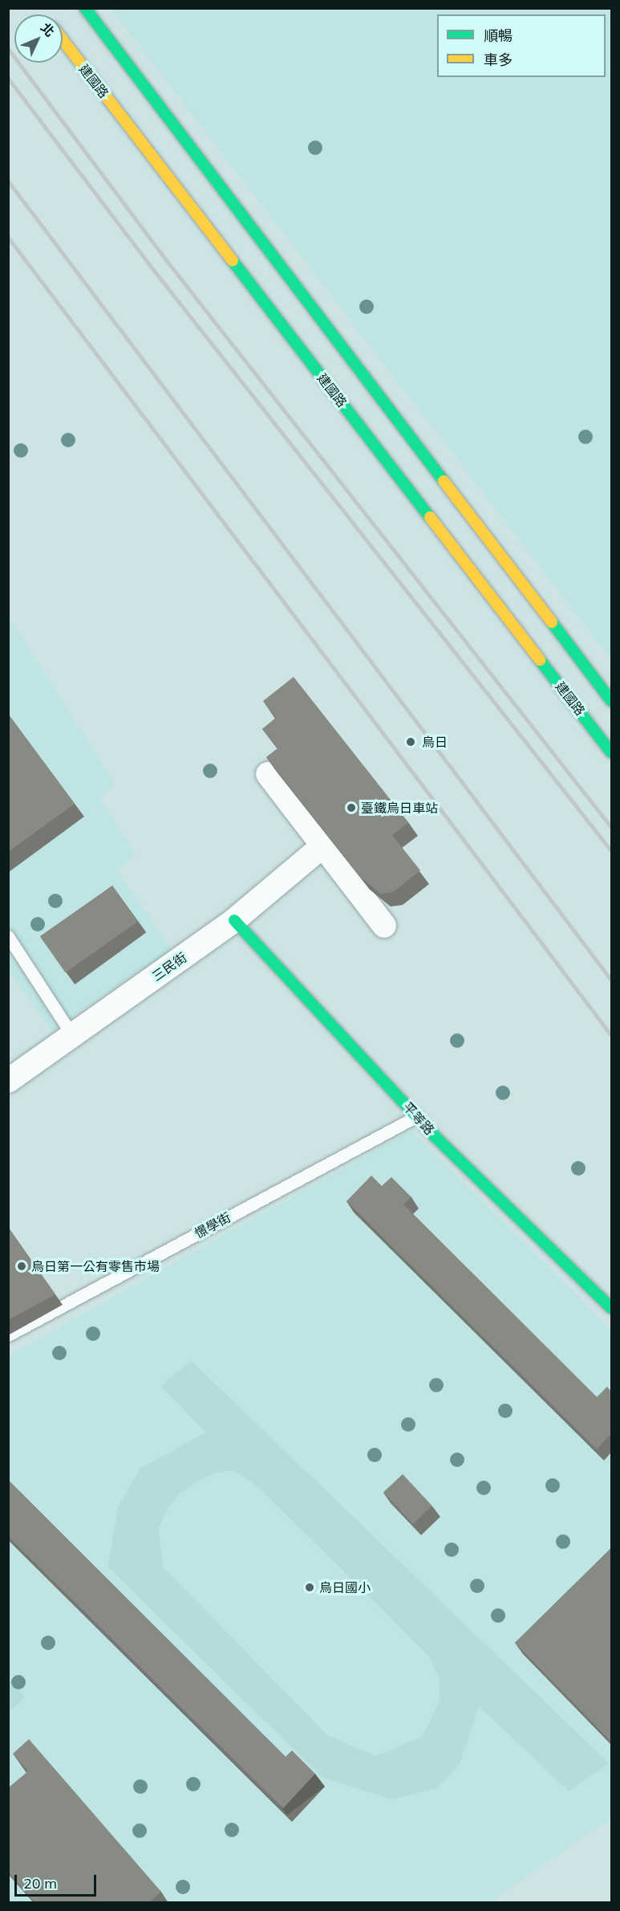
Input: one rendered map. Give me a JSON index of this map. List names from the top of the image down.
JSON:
{
  "streets": {
    "main road": ["建國路", "平等路"],
    "street": ["三民街"],
    "lane": ["憬學街"]
  },
  "crossings": [
    ["三民街", "平等路"],
    ["平等路", "憬學街"]
  ],
  "places": [
    "烏日",
    "臺鐵烏日車站",
    "烏日第一公有零售市場",
    "烏日國小"
  ],
  "legend": ["順暢", "車多"],
  "scale_bar": "20 m",
  "north": "top right"
}
